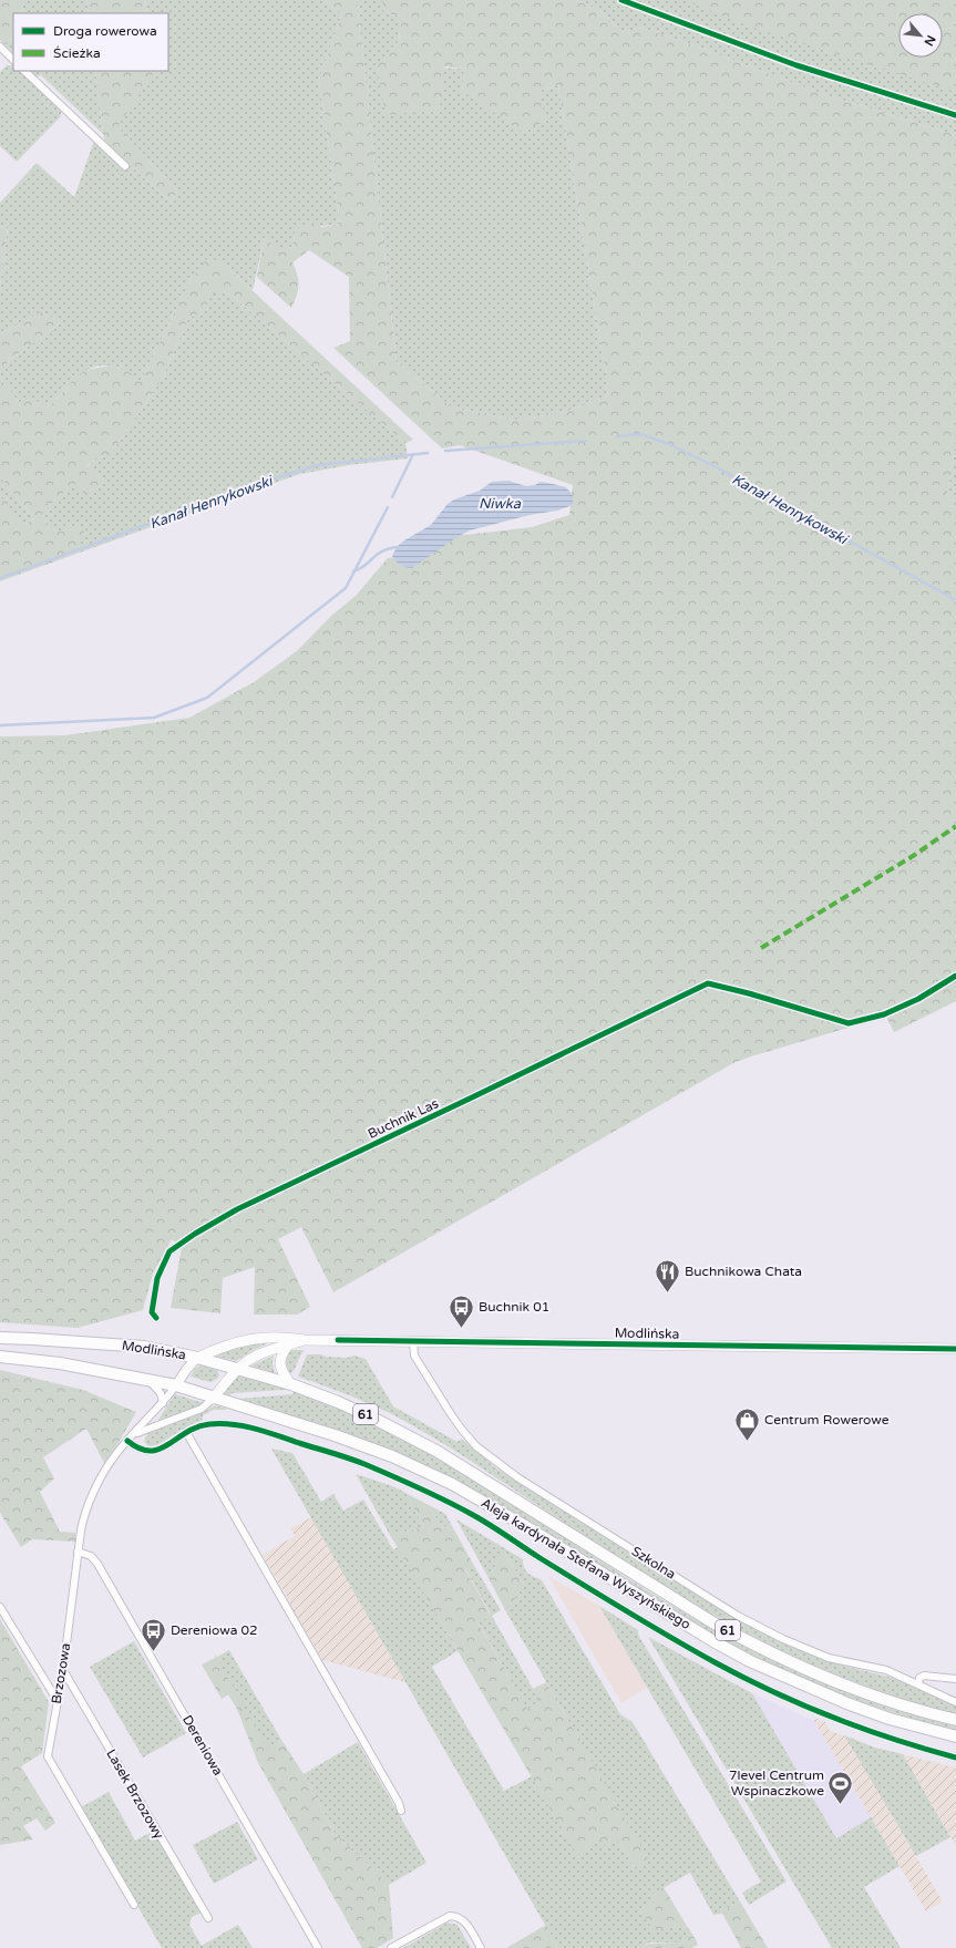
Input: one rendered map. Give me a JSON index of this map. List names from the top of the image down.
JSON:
{
  "streets": {
    "main road": ["Modlińska", "61", "Aleja kardynała Stefana Wyszyńskiego"],
    "street": [
      "Buchnik Las",
      "Szkolna",
      "Brzozowa",
      "Dereniowa",
      "Lasek Brzozowy"
    ]
  },
  "crossings": [
    ["Modlińska", "61"],
    ["Modlińska", "Szkolna"],
    ["Modlińska", "Aleja kardynała Stefana Wyszyńskiego"],
    ["Modlińska", "Brzozowa"],
    ["61", "Aleja kardynała Stefana Wyszyńskiego"],
    ["61", "Brzozowa"],
    ["Aleja kardynała Stefana Wyszyńskiego", "Brzozowa"],
    ["Brzozowa", "Dereniowa"],
    ["Brzozowa", "Lasek Brzozowy"]
  ],
  "water": ["Kanał Henrykowski", "Niwka"],
  "places": {
    "restaurant": ["Buchnikowa Chata"],
    "bus stop": ["Buchnik 01", "Dereniowa 02"],
    "shop": ["Centrum Rowerowe"],
    "sports": ["7level Centrum Wspinaczkowe"]
  },
  "legend": ["Droga rowerowa", "Ścieżka"],
  "north": "bottom right"
}
